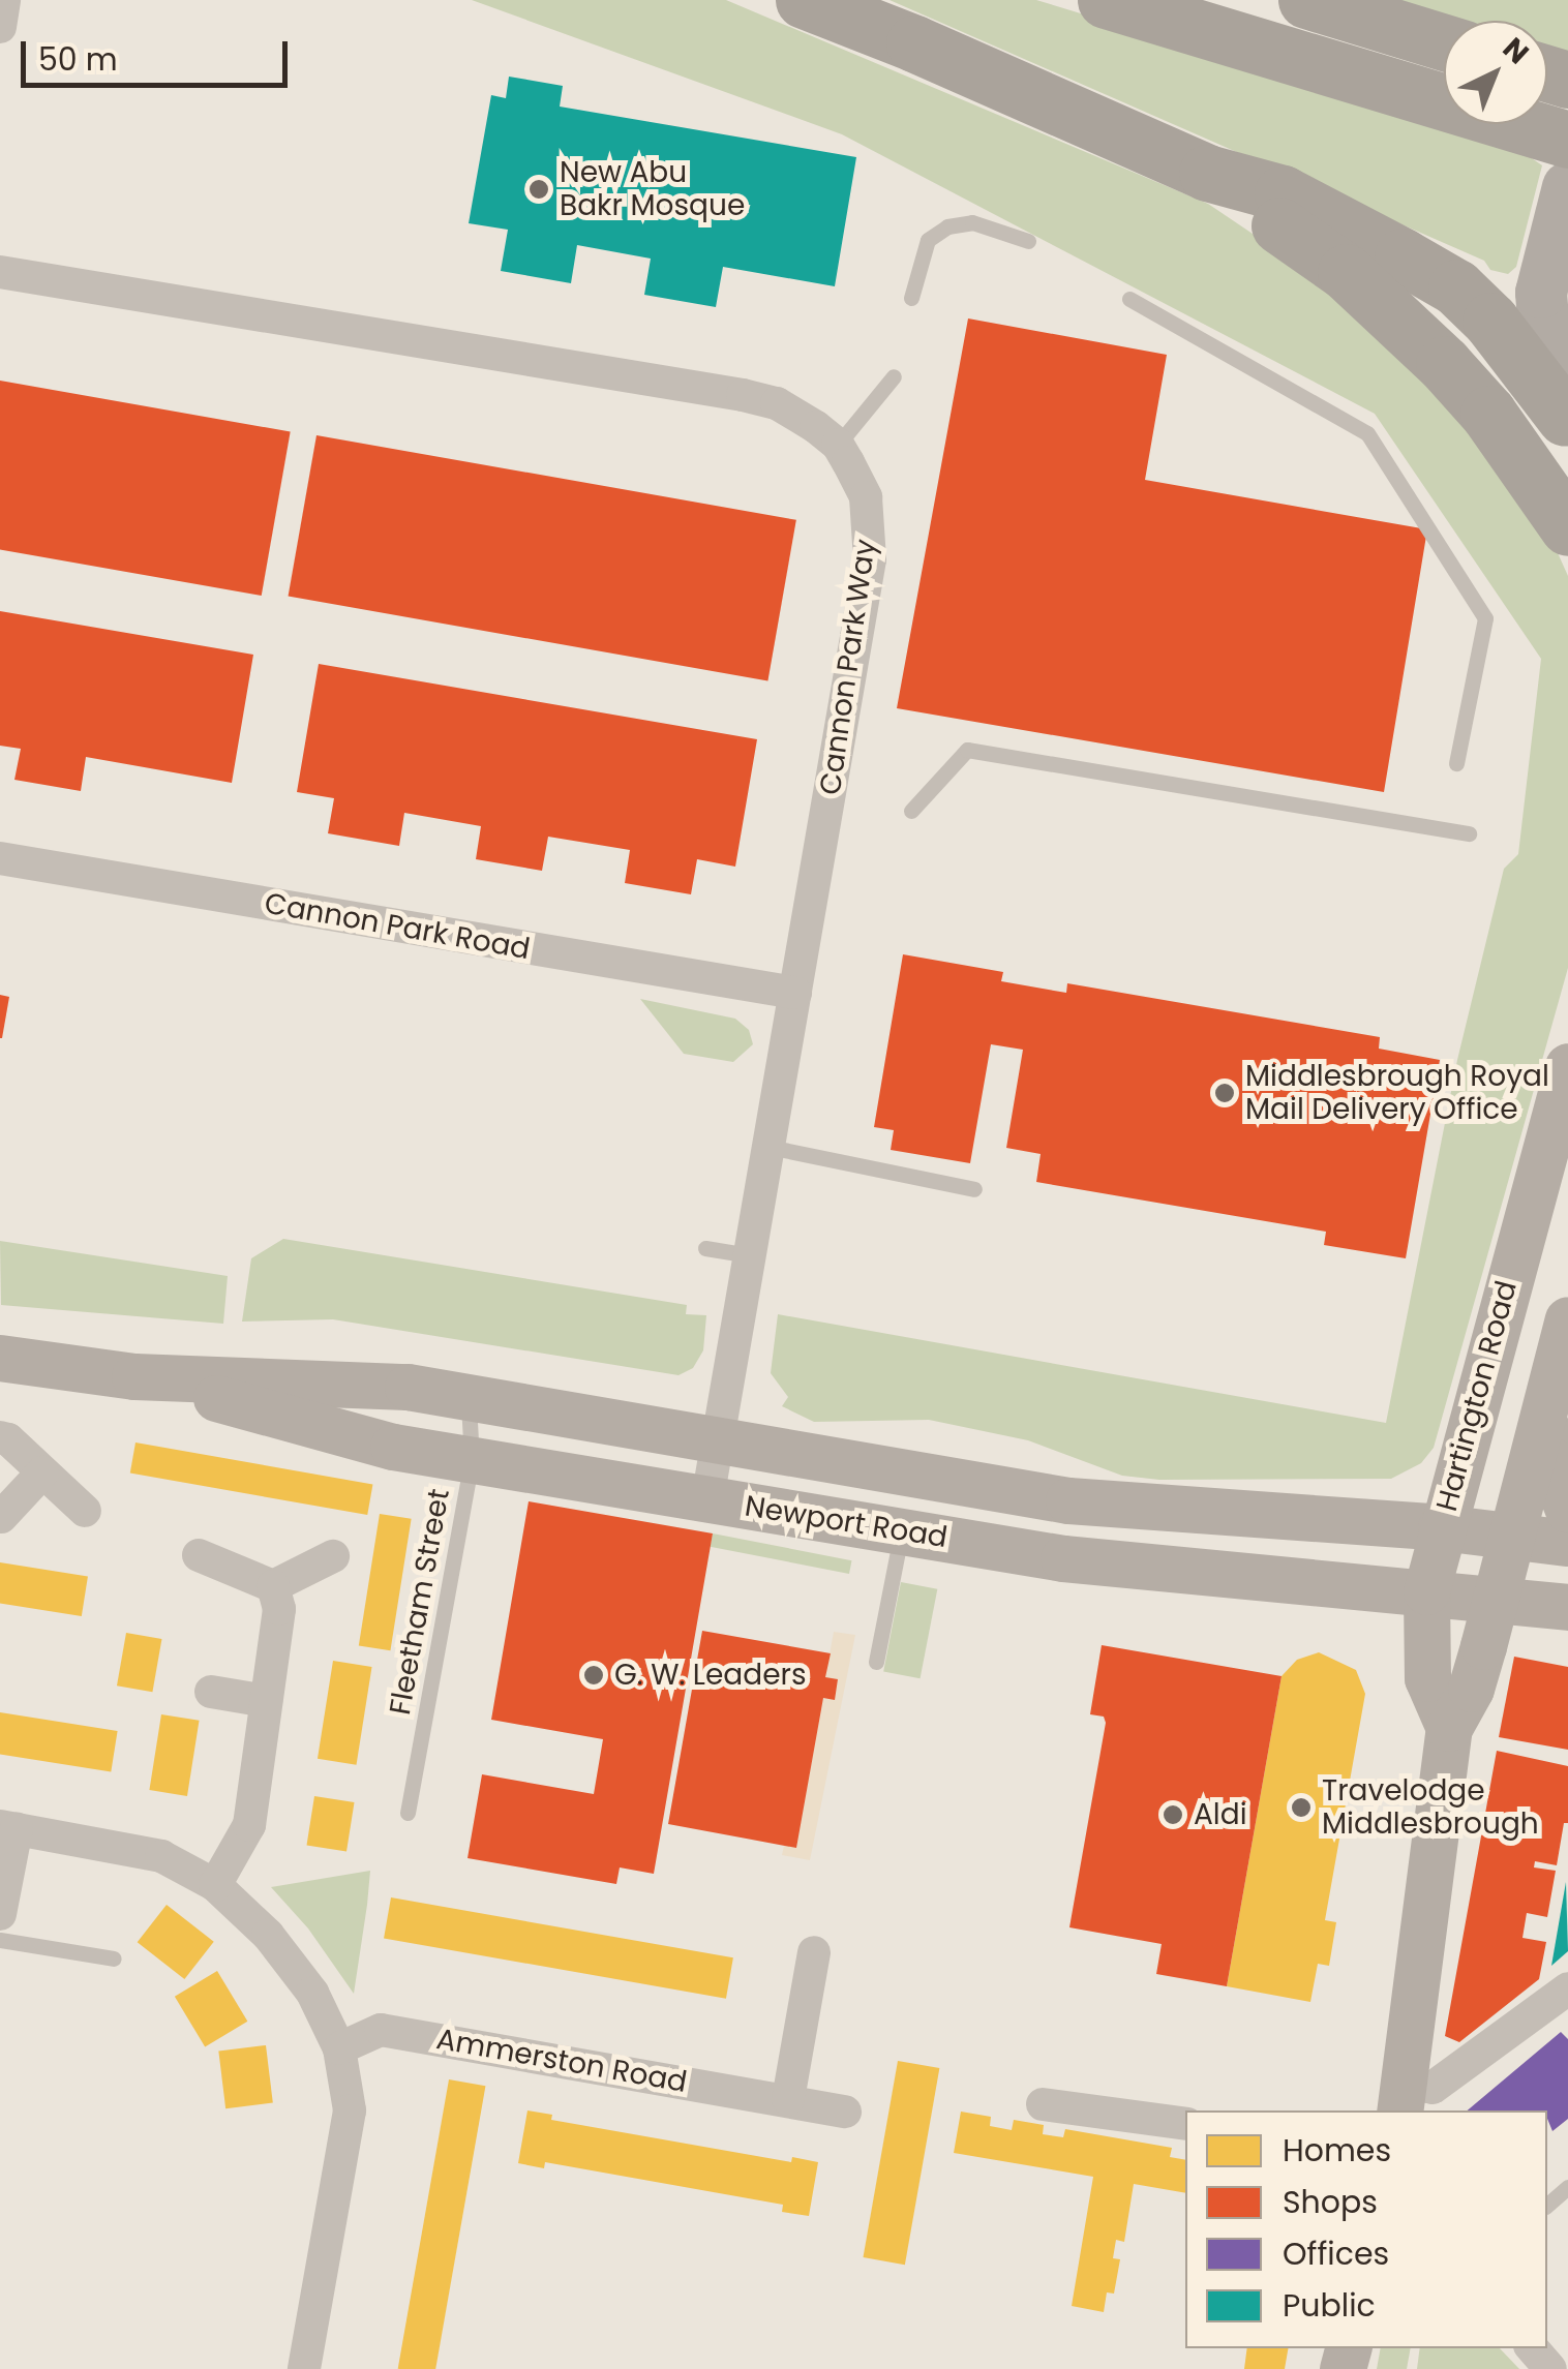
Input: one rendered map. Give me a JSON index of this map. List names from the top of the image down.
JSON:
{
  "streets": {
    "main road": ["Hartington Road", "Newport Road"],
    "street": ["Cannon Park Way", "Cannon Park Road", "Ammerston Road"],
    "lane": ["Fleetham Street"]
  },
  "crossings": [
    ["Cannon Park Way", "Cannon Park Road"],
    ["Cannon Park Way", "Newport Road"],
    ["Hartington Road", "Newport Road"],
    ["Newport Road", "Fleetham Street"]
  ],
  "places": [
    "New Abu Bakr Mosque",
    "Middlesbrough Royal Mail Delivery Office",
    "G. W. Leaders",
    "Travelodge Middlesbrough",
    "Aldi"
  ],
  "legend": [
    "Homes",
    "Shops",
    "Offices",
    "Public"
  ],
  "scale_bar": "50 m",
  "north": "top right"
}
